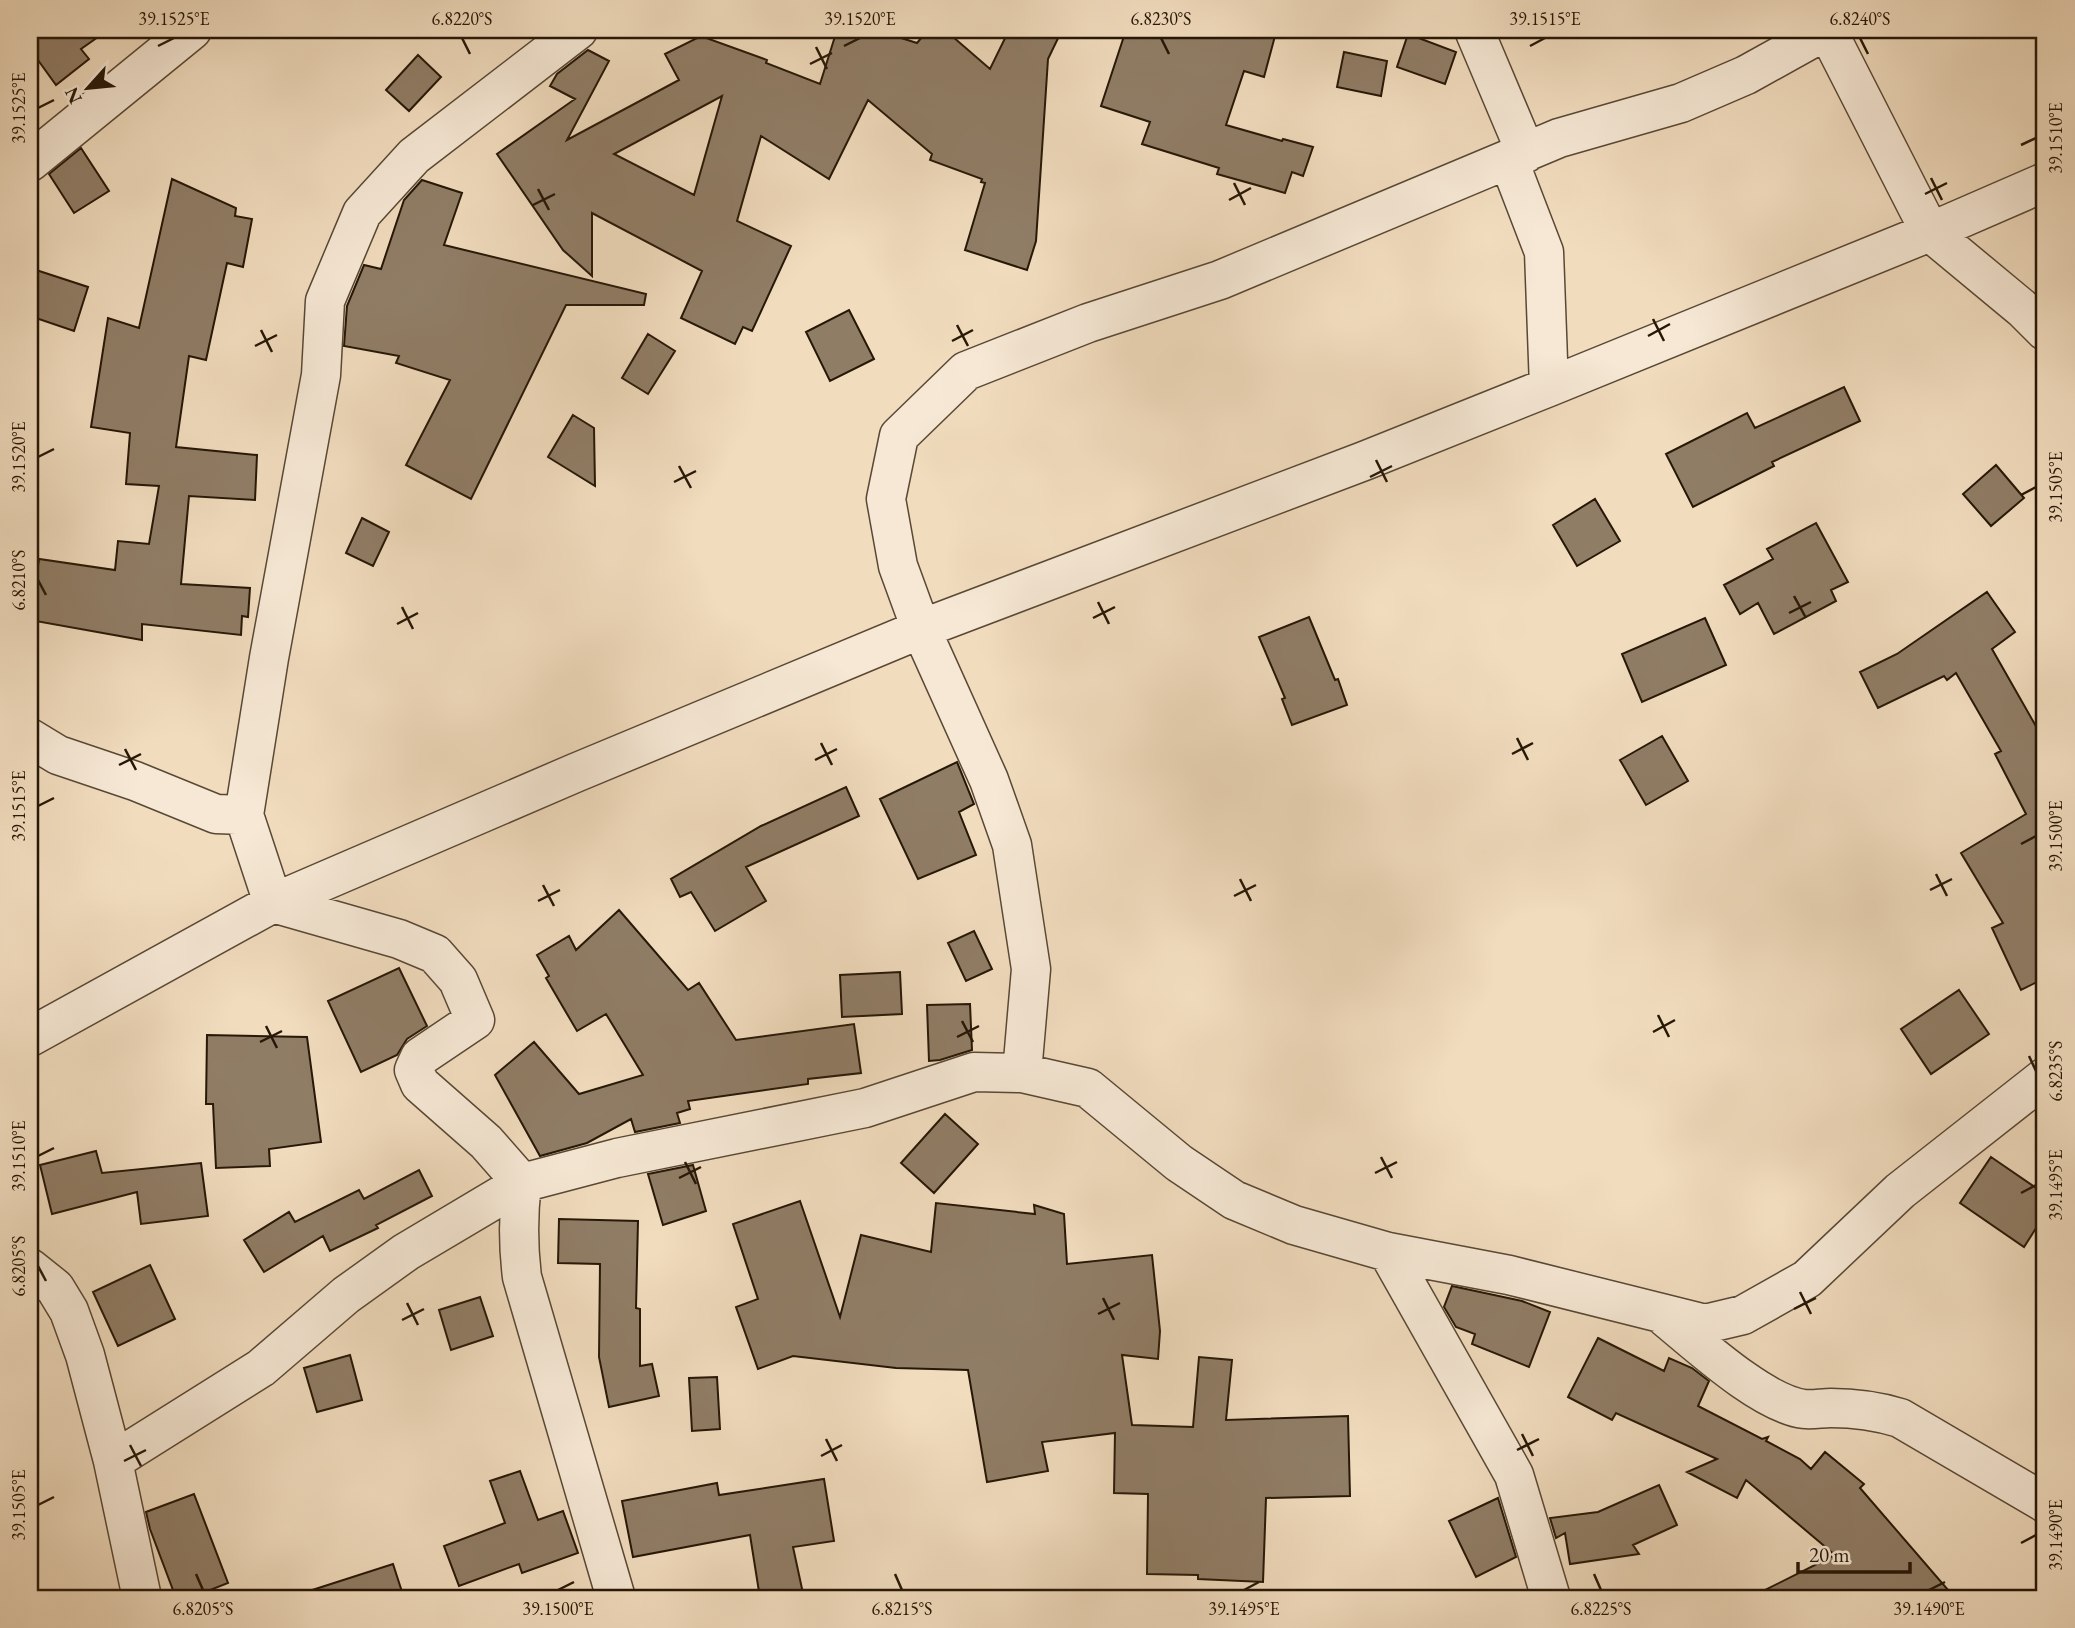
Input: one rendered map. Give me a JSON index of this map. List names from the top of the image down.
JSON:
{
  "scale_bar": "20 m",
  "north": "bottom left",
  "coordinates": [
    "39.1525°E",
    "6.8220°S",
    "39.1520°E",
    "6.8230°S",
    "39.1515°E",
    "6.8240°S",
    "39.1510°E",
    "39.1505°E",
    "6.8210°S",
    "39.1500°E",
    "6.8235°S",
    "39.1495°E",
    "6.8205°S",
    "39.1490°E",
    "6.8215°S",
    "6.8225°S"
  ]
}
